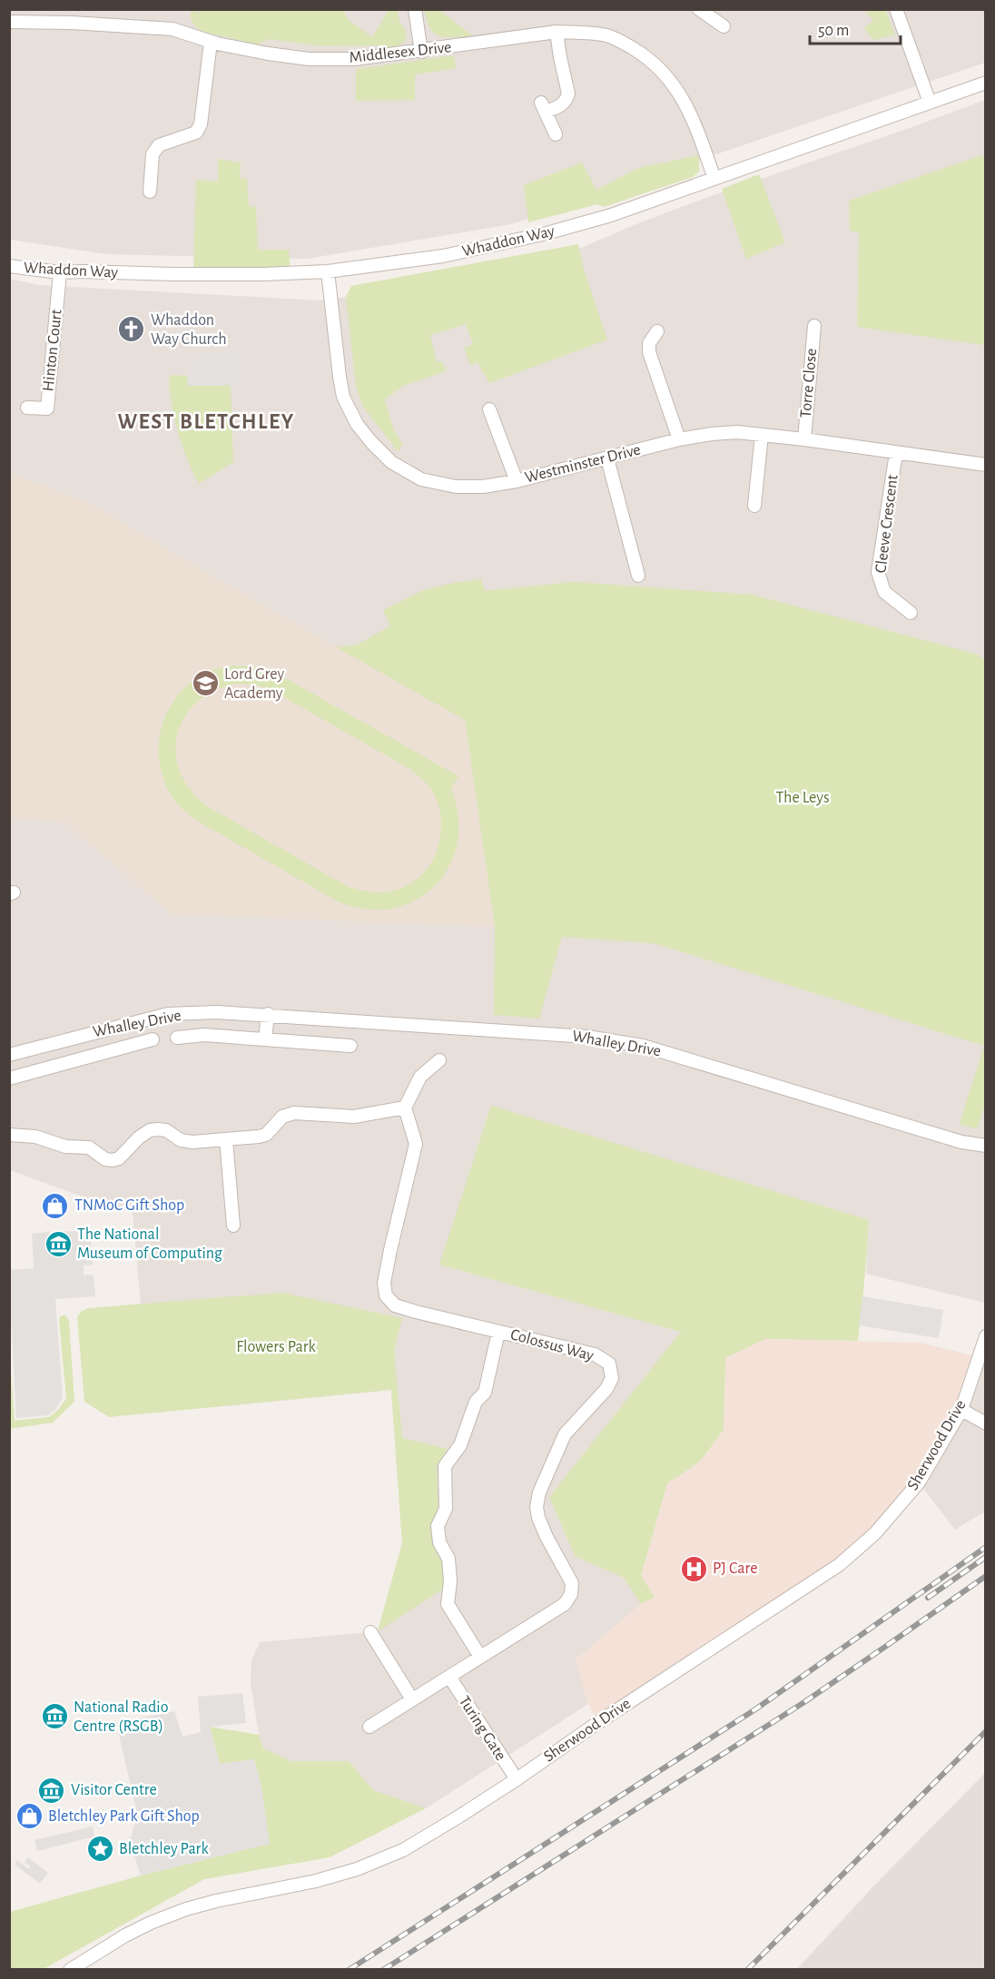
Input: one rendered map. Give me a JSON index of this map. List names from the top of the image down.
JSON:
{
  "streets": {
    "street": [
      "Middlesex Drive",
      "Whaddon Way",
      "Hinton Court",
      "Torre Close",
      "Westminster Drive",
      "Cleeve Crescent",
      "Whalley Drive",
      "Colossus Way",
      "Sherwood Drive",
      "Turing Gate"
    ]
  },
  "crossings": [
    ["Middlesex Drive", "Whaddon Way"],
    ["Whaddon Way", "Hinton Court"],
    ["Whaddon Way", "Westminster Drive"],
    ["Torre Close", "Westminster Drive"],
    ["Westminster Drive", "Cleeve Crescent"],
    ["Colossus Way", "Turing Gate"],
    ["Sherwood Drive", "Turing Gate"]
  ],
  "districts": ["WEST BLETCHLEY"],
  "parks": ["The Leys", "Flowers Park"],
  "places": {
    "church": ["Whaddon Way Church"],
    "school or university": ["Lord Grey Academy"],
    "shop": ["TNMoC Gift Shop", "Bletchley Park Gift Shop"],
    "museum": ["The National Museum of Computing", "National Radio Centre (RSGB)", "Visitor Centre"],
    "hospital": ["PJ Care"],
    "place": ["Bletchley Park"]
  },
  "scale_bar": "50 m"
}
